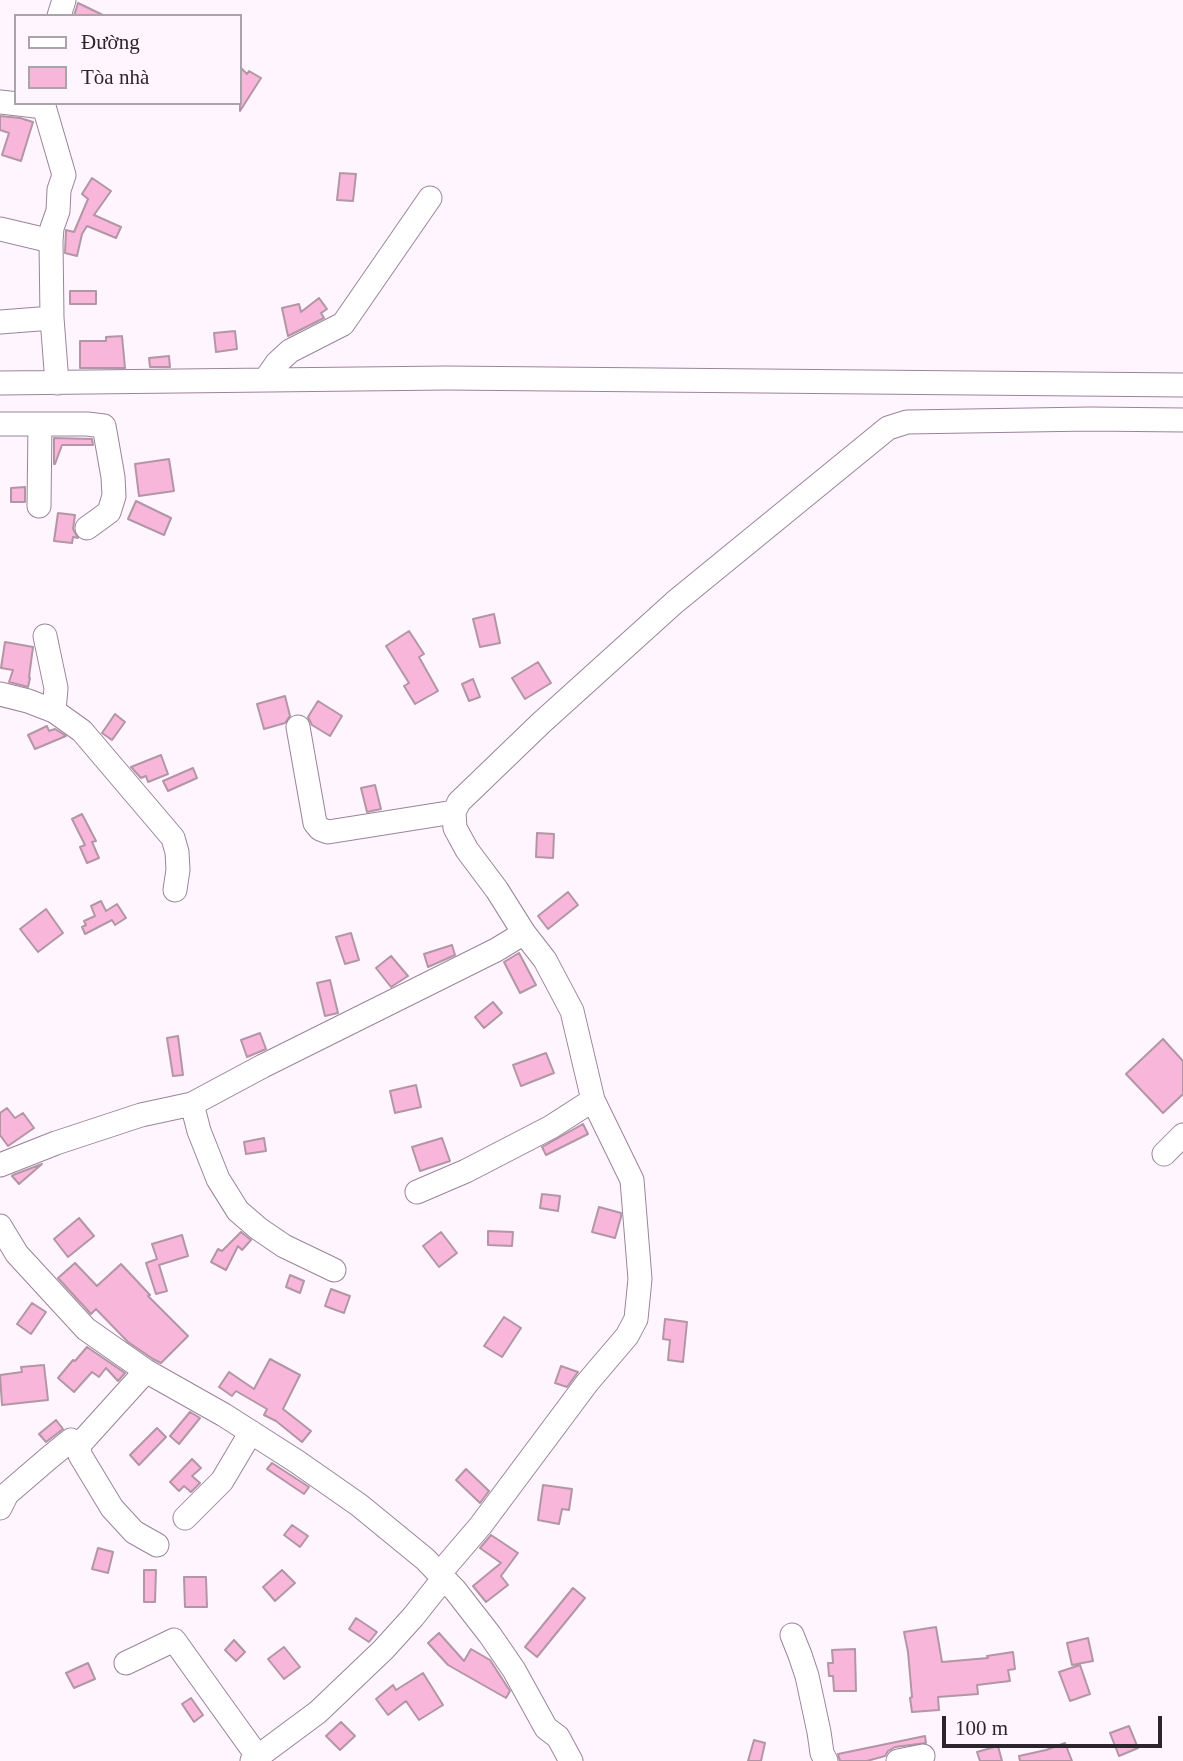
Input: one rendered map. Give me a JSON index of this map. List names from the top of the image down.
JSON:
{
  "legend": ["Đường", "Tòa nhà"],
  "scale_bar": "100 m"
}
